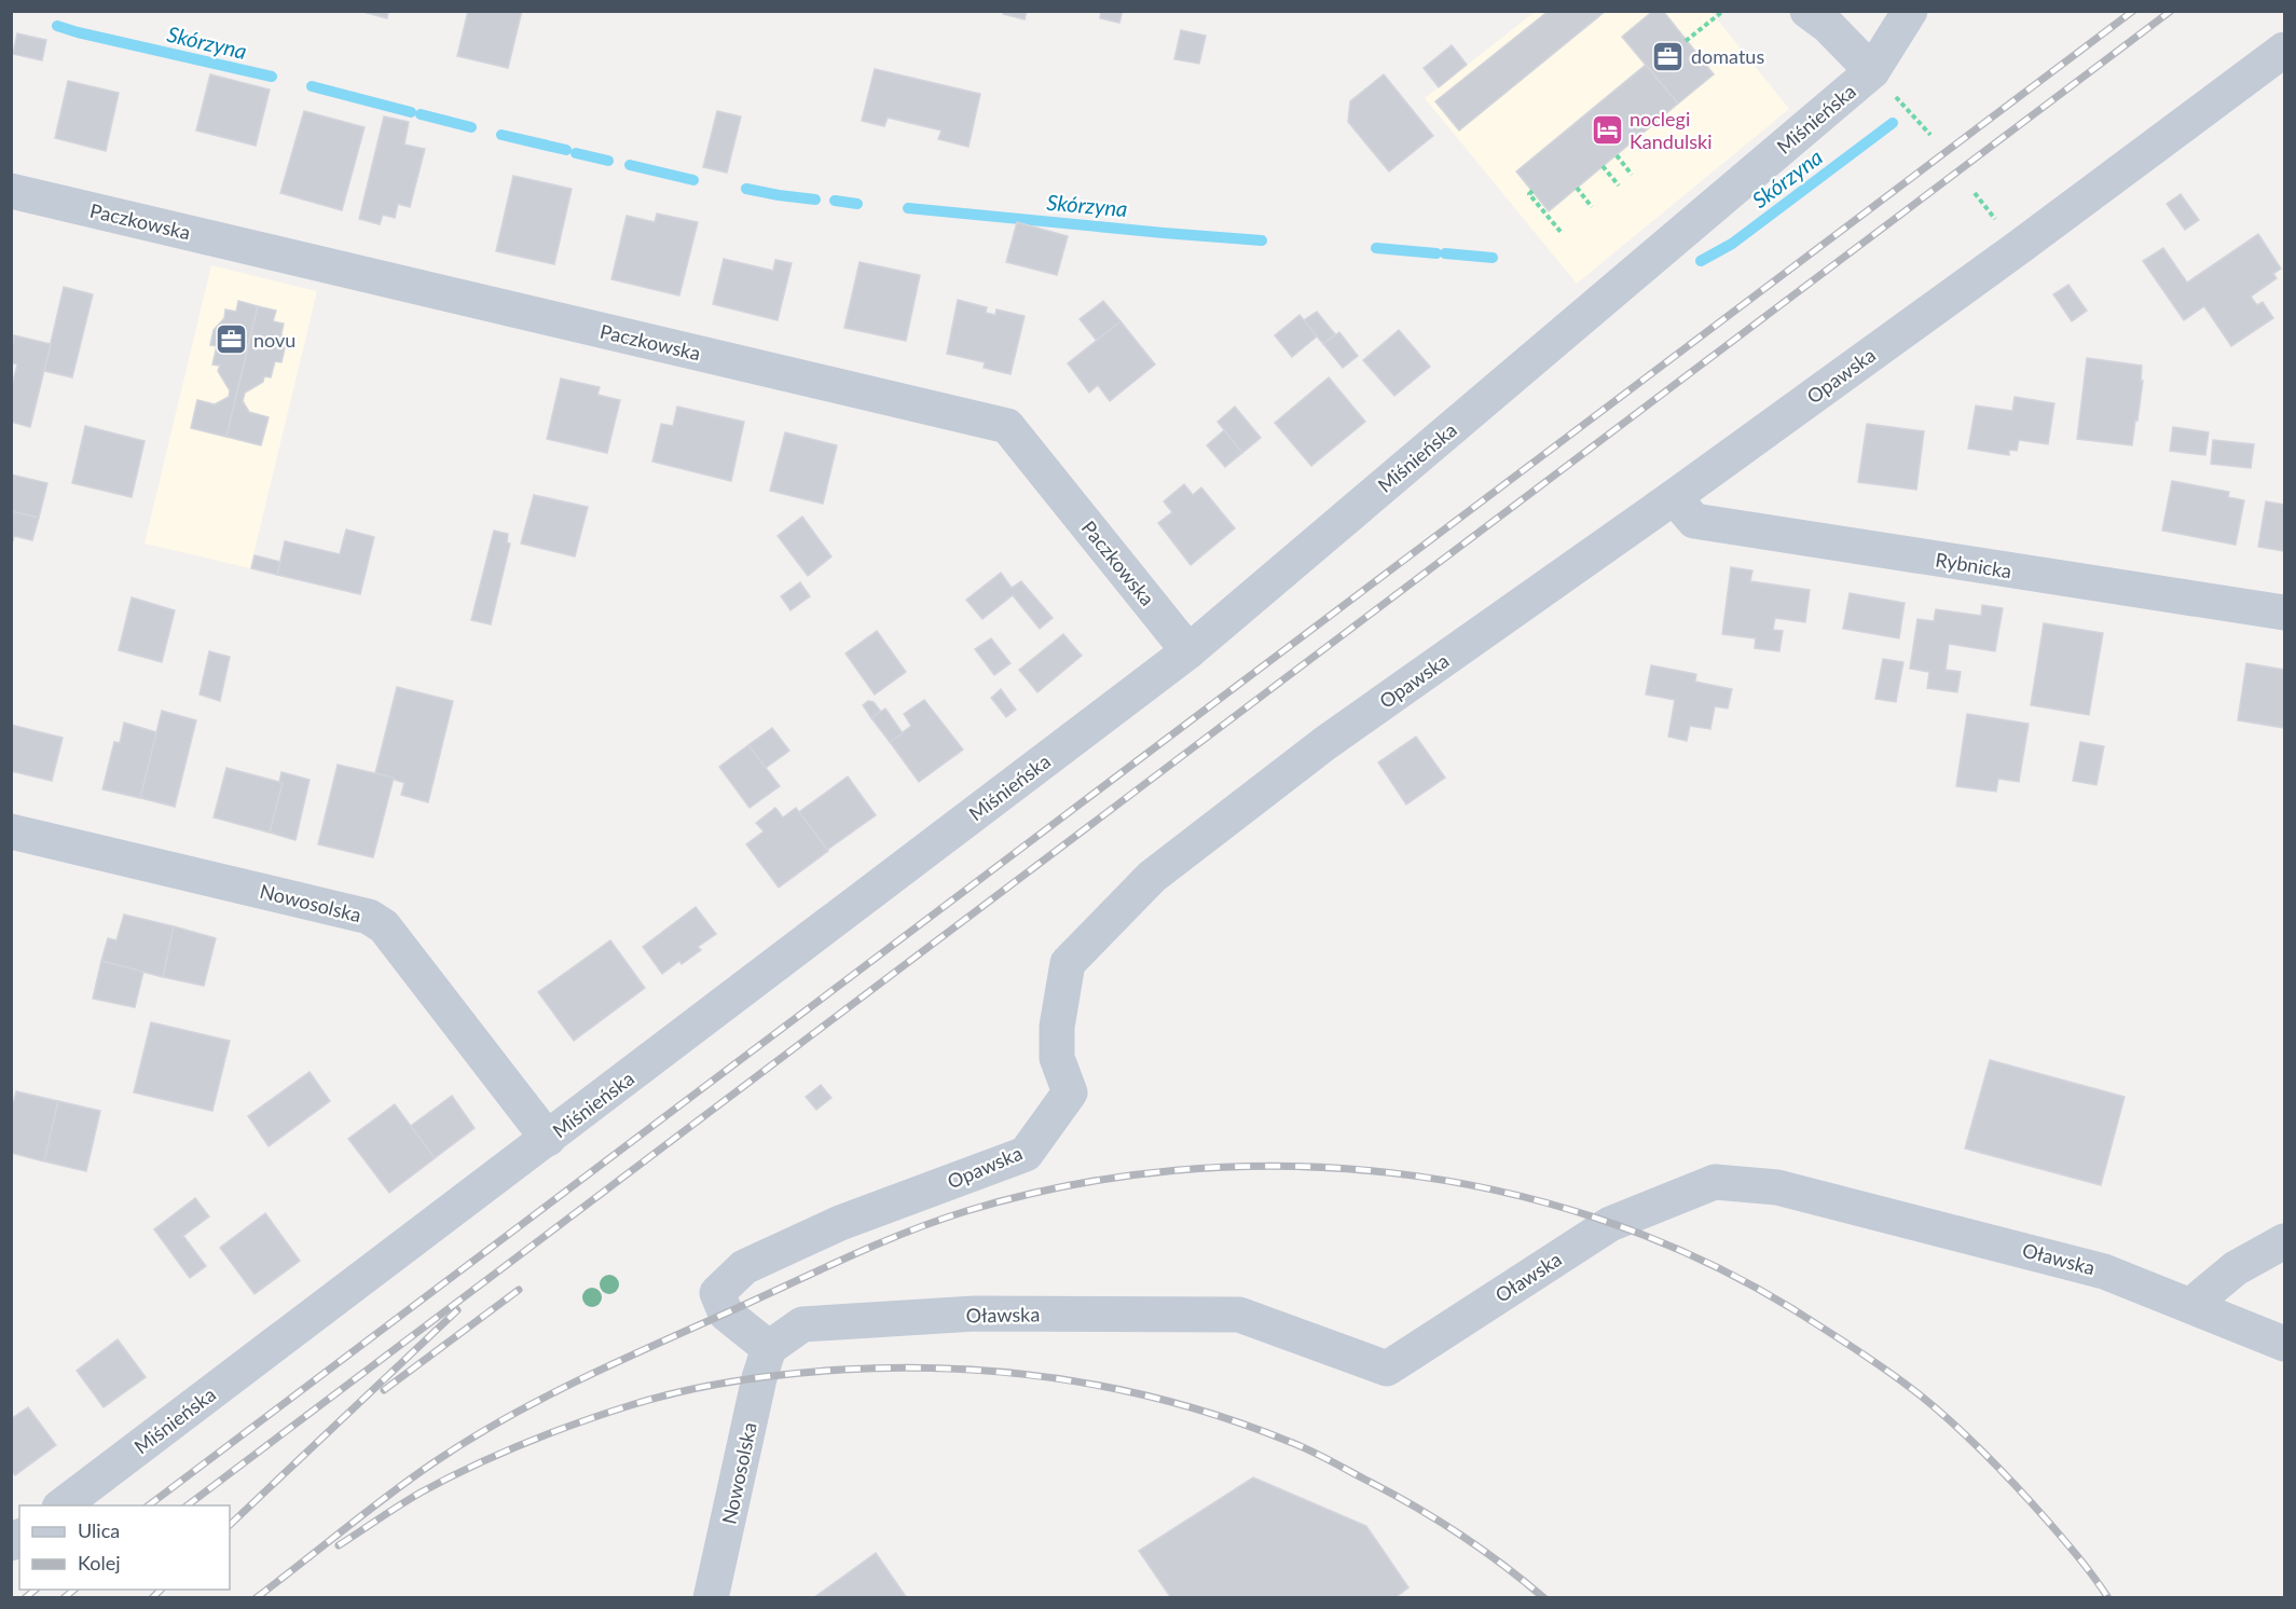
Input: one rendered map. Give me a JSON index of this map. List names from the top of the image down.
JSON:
{
  "streets": {
    "street": [
      "Miśnieńska",
      "Paczkowska",
      "Opawska",
      "Rybnicka",
      "Nowosolska",
      "Oławska"
    ]
  },
  "crossings": [
    ["Miśnieńska", "Paczkowska"],
    ["Miśnieńska", "Nowosolska"],
    ["Opawska", "Rybnicka"],
    ["Opawska", "Nowosolska"],
    ["Opawska", "Oławska"],
    ["Nowosolska", "Oławska"]
  ],
  "water": ["Skórzyna"],
  "places": {
    "office": ["domatus", "novu"],
    "hotel": ["noclegi Kandulski"]
  },
  "legend": ["Ulica", "Kolej"]
}
